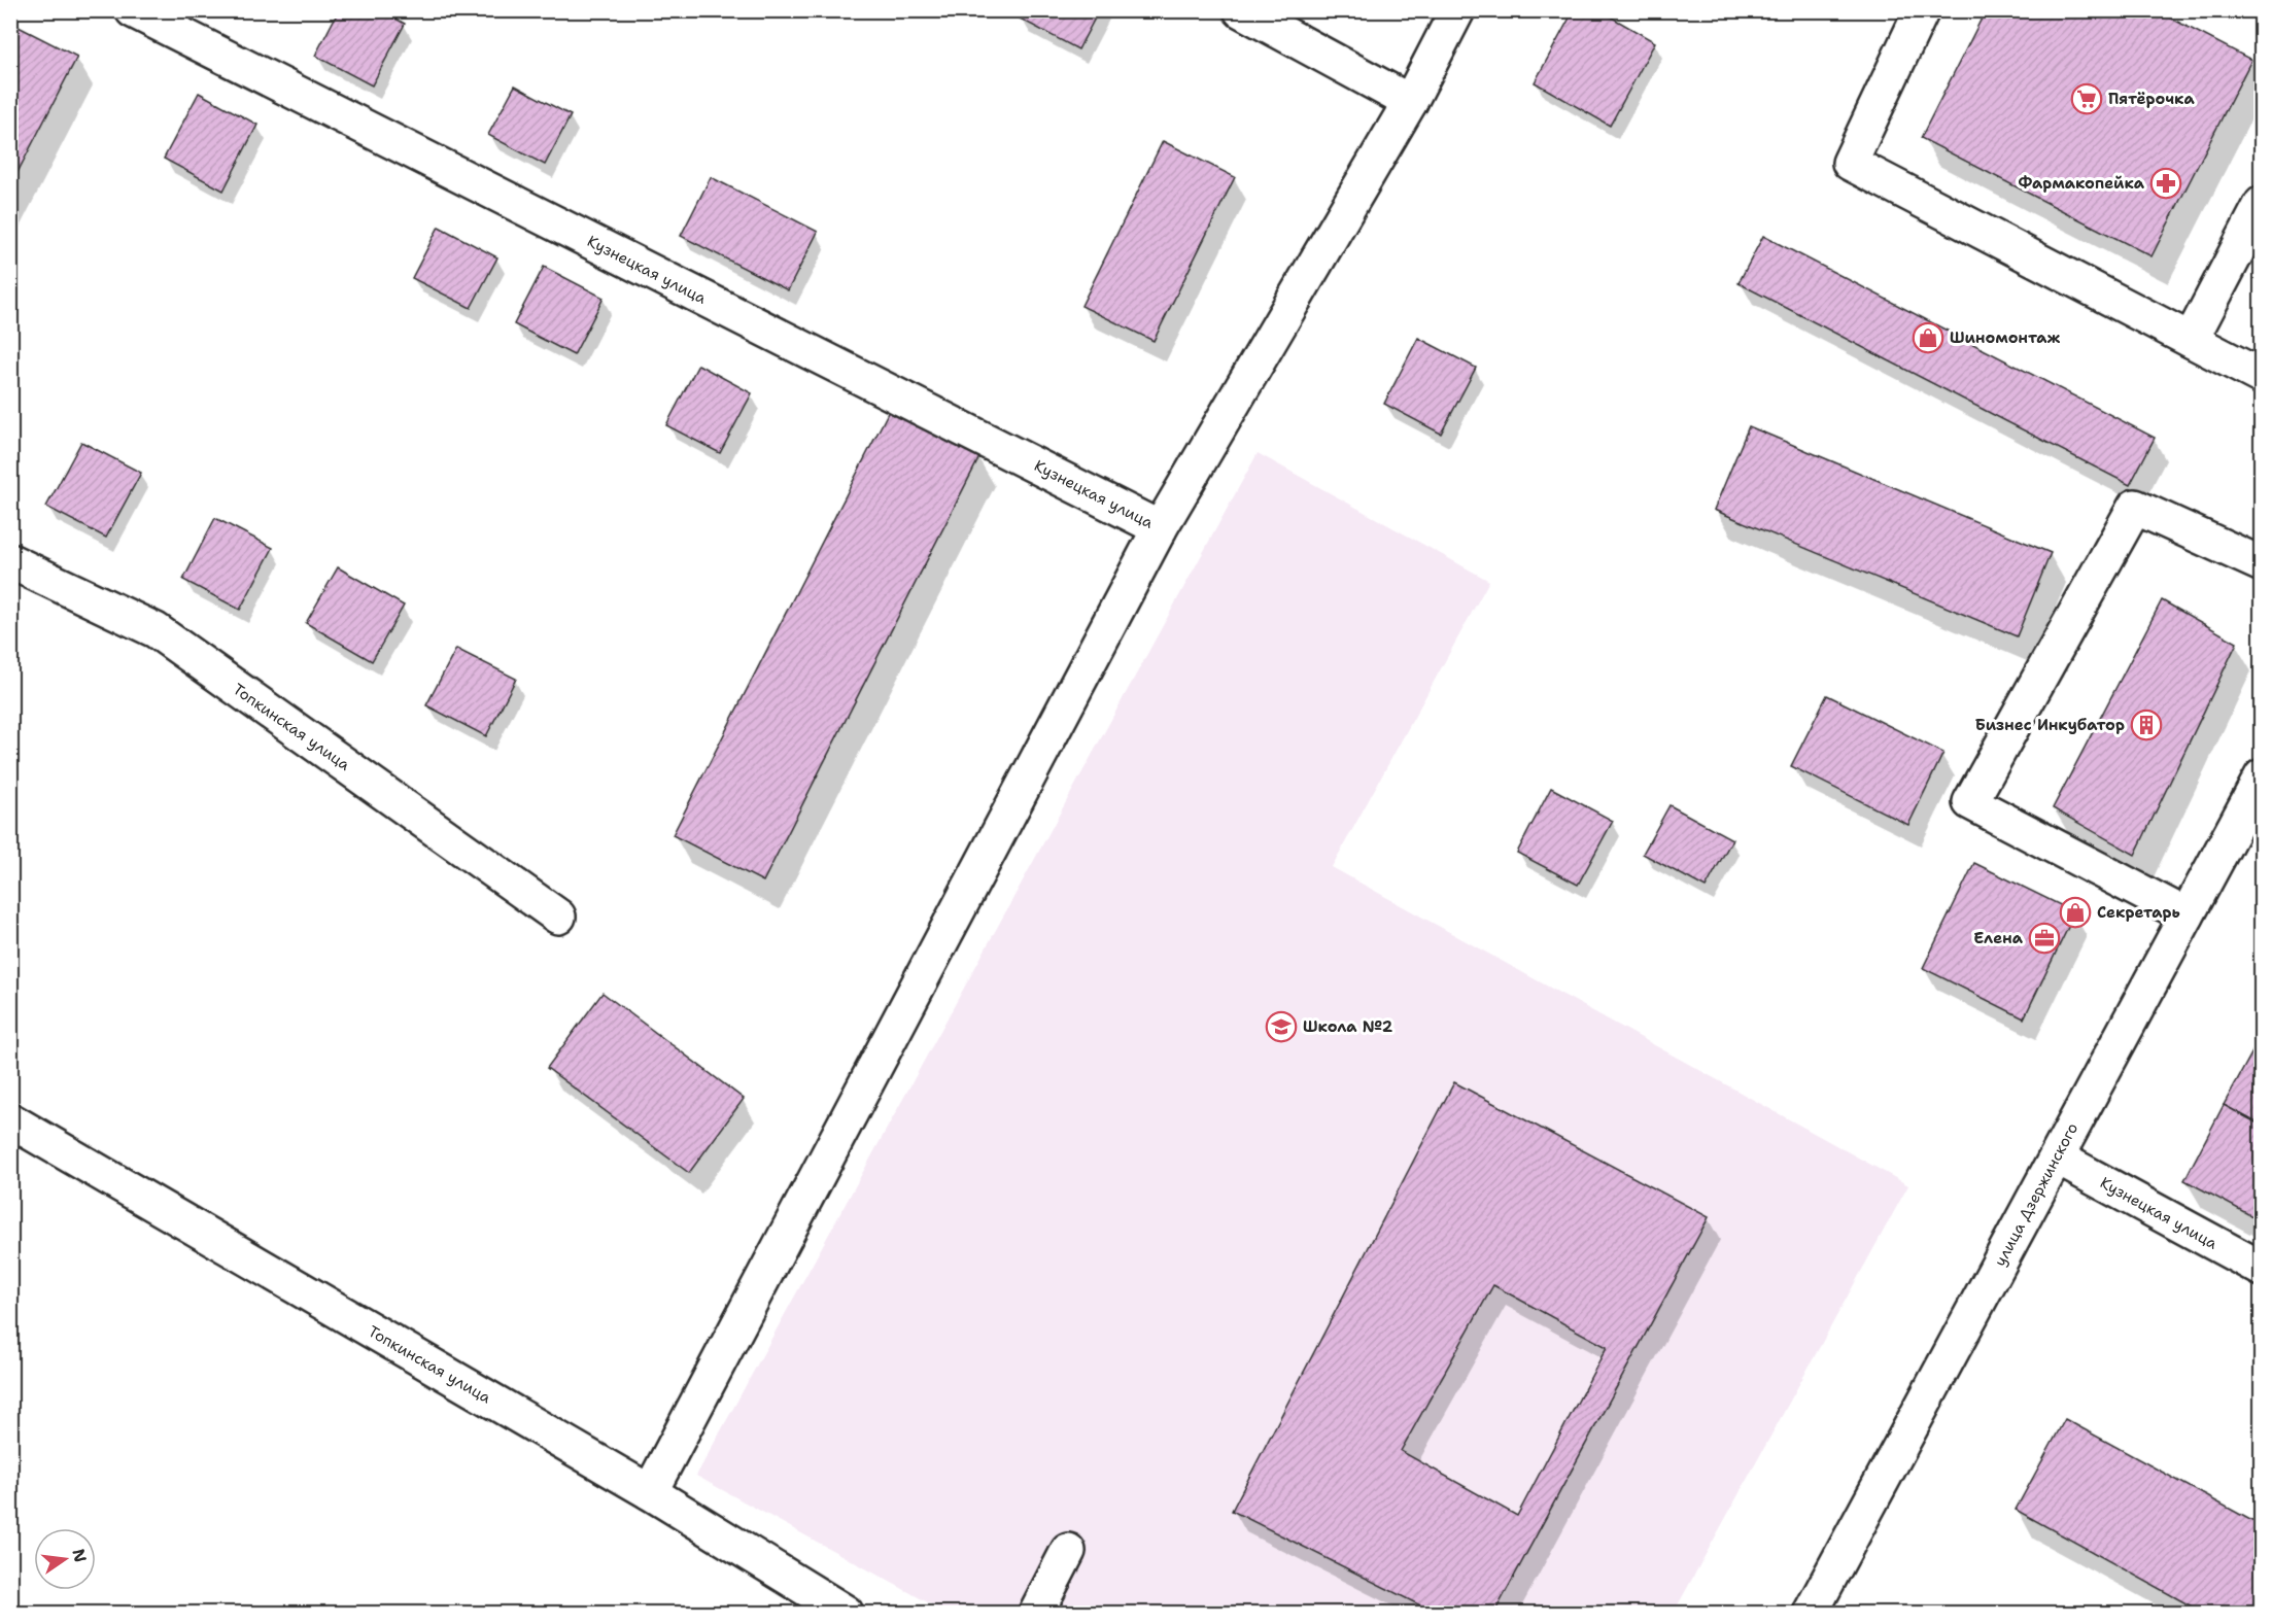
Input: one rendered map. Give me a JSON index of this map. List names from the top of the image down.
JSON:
{
  "streets": {
    "street": ["Кузнецкая улица", "Топкинская улица", "улица Дзержинского"]
  },
  "crossings": [
    ["Кузнецкая улица", "улица Дзержинского"]
  ],
  "places": {
    "supermarket": ["Пятёрочка"],
    "pharmacy": ["Фармакопейка"],
    "shop": ["Шиномонтаж", "Секретарь"],
    "building": ["Бизнес Инкубатор"],
    "office": ["Елена"],
    "school or university": ["Школа №2"]
  },
  "north": "right"
}
